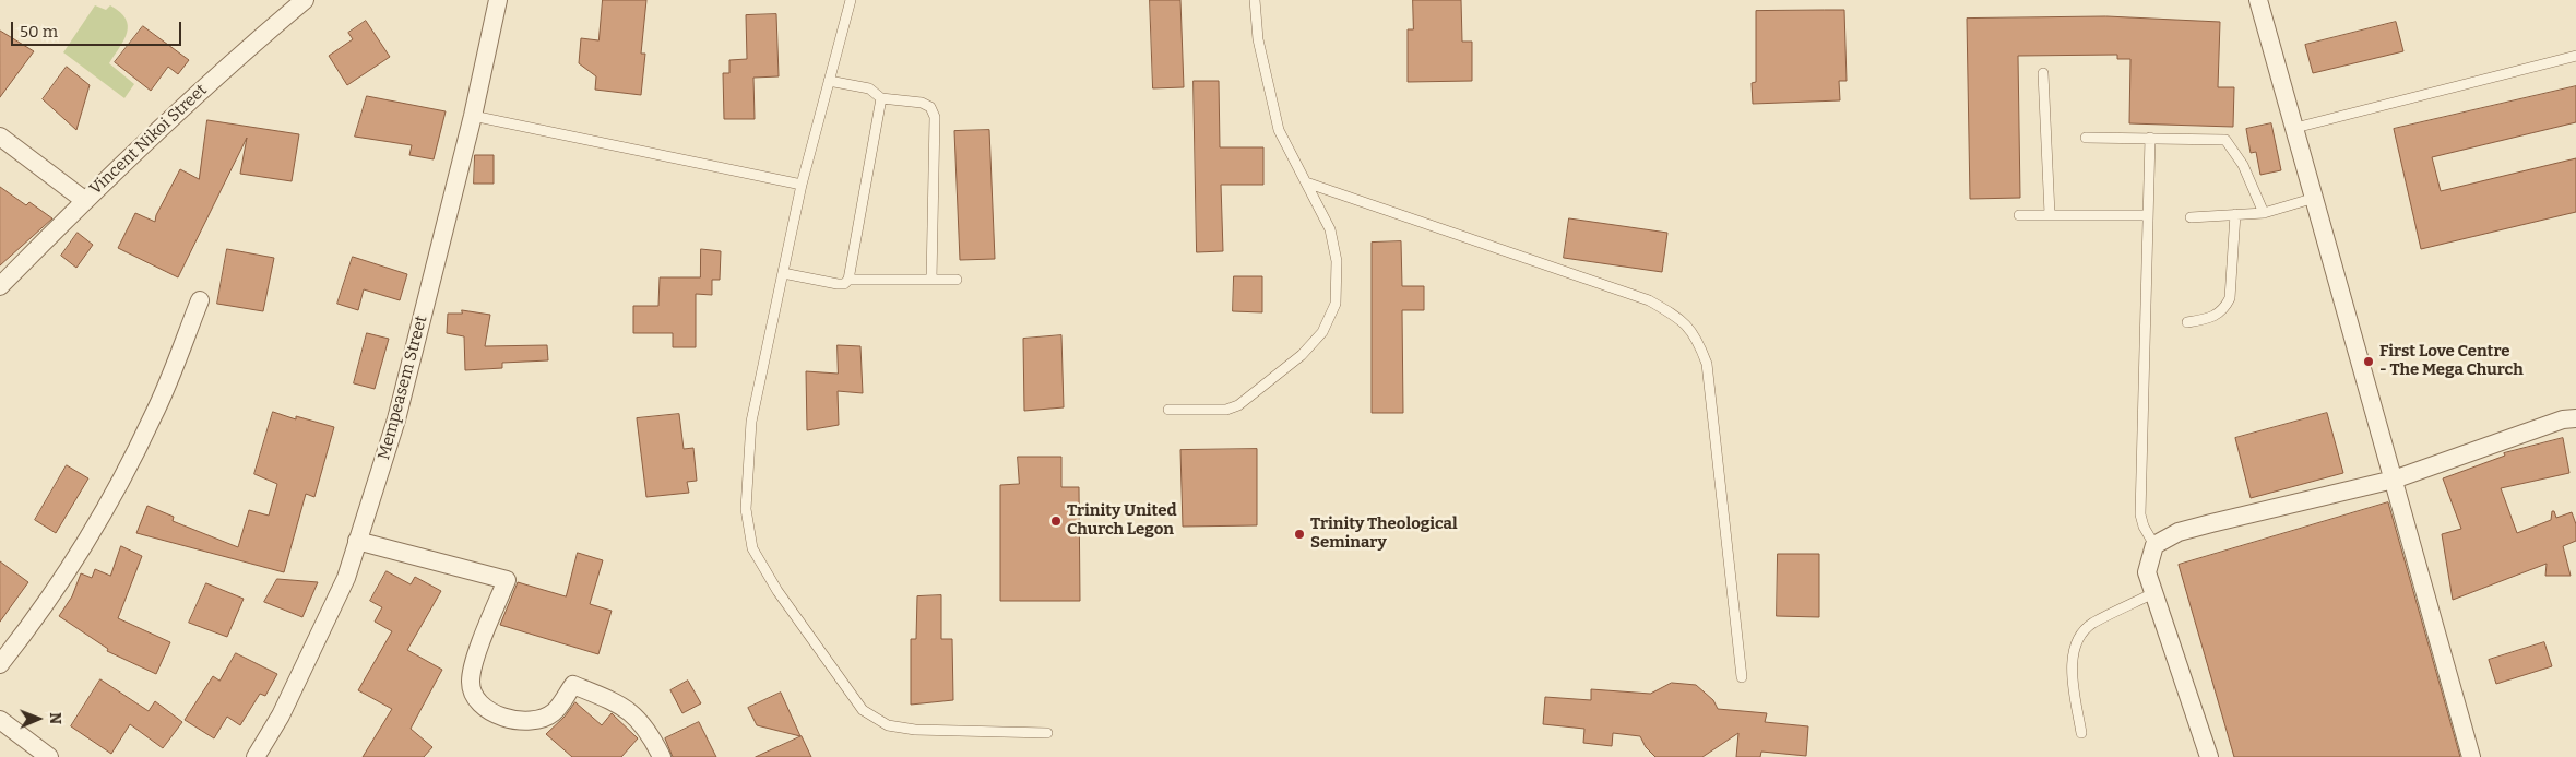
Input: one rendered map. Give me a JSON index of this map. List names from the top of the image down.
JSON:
{
  "streets": {
    "street": ["Vincent Nikoi Street", "Mempeasem Street"]
  },
  "places": ["First Love Centre - The Mega Church", "Trinity United Church Legon", "Trinity Theological Seminary"],
  "scale_bar": "50 m",
  "north": "right"
}
